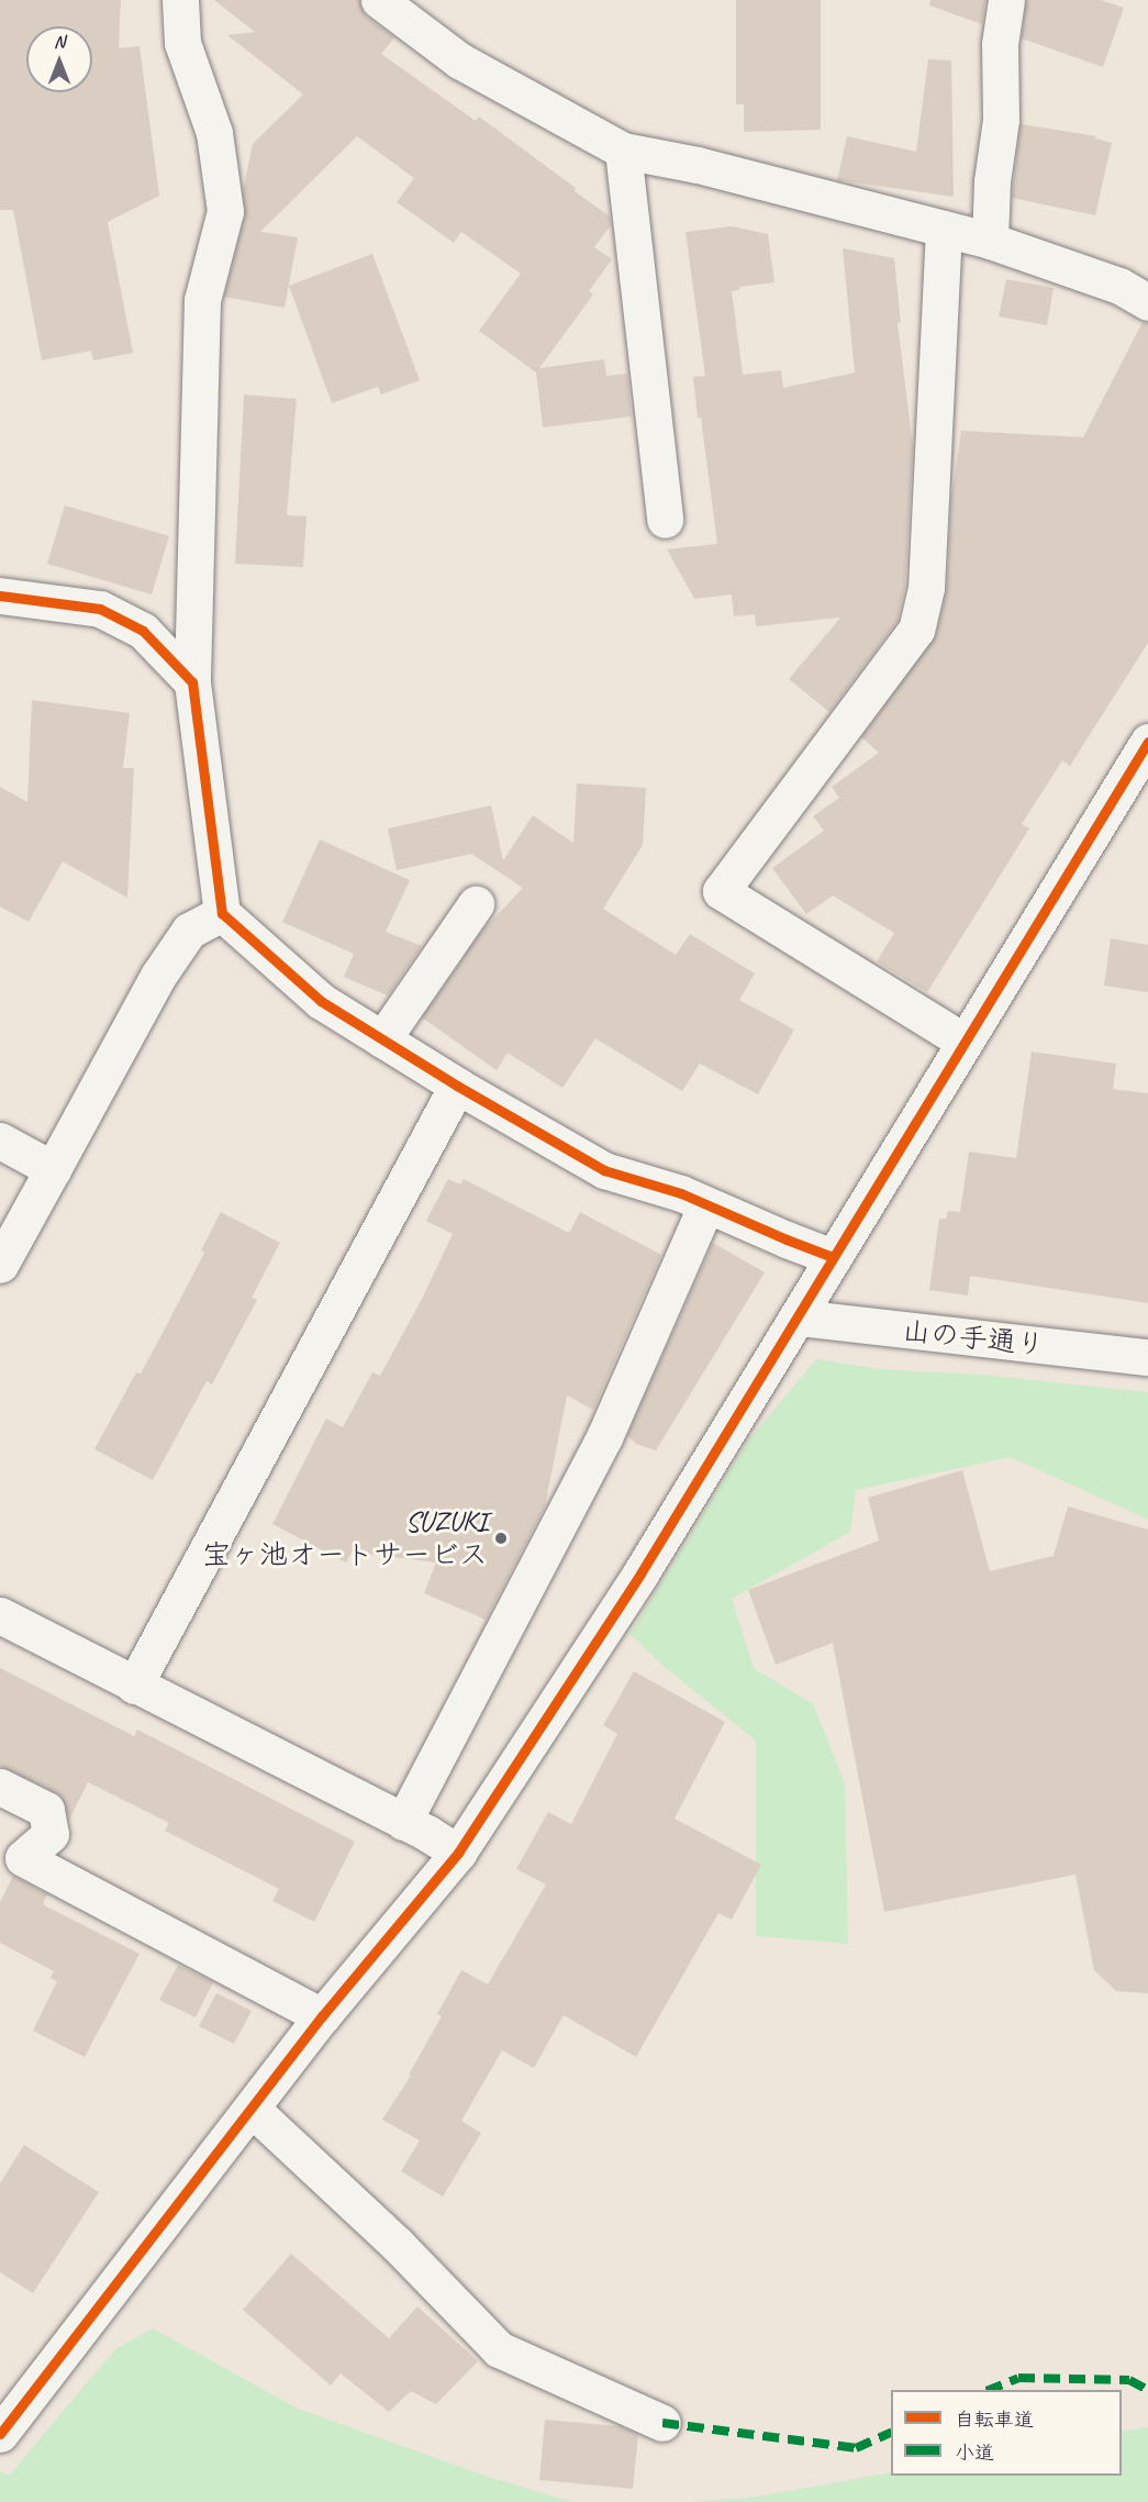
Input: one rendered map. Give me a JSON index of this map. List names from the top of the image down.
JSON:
{
  "streets": {
    "street": ["山の手通り"]
  },
  "places": ["SUZUKI 宝ヶ池オートサービス"],
  "legend": ["自転車道", "小道"],
  "north": "top"
}
